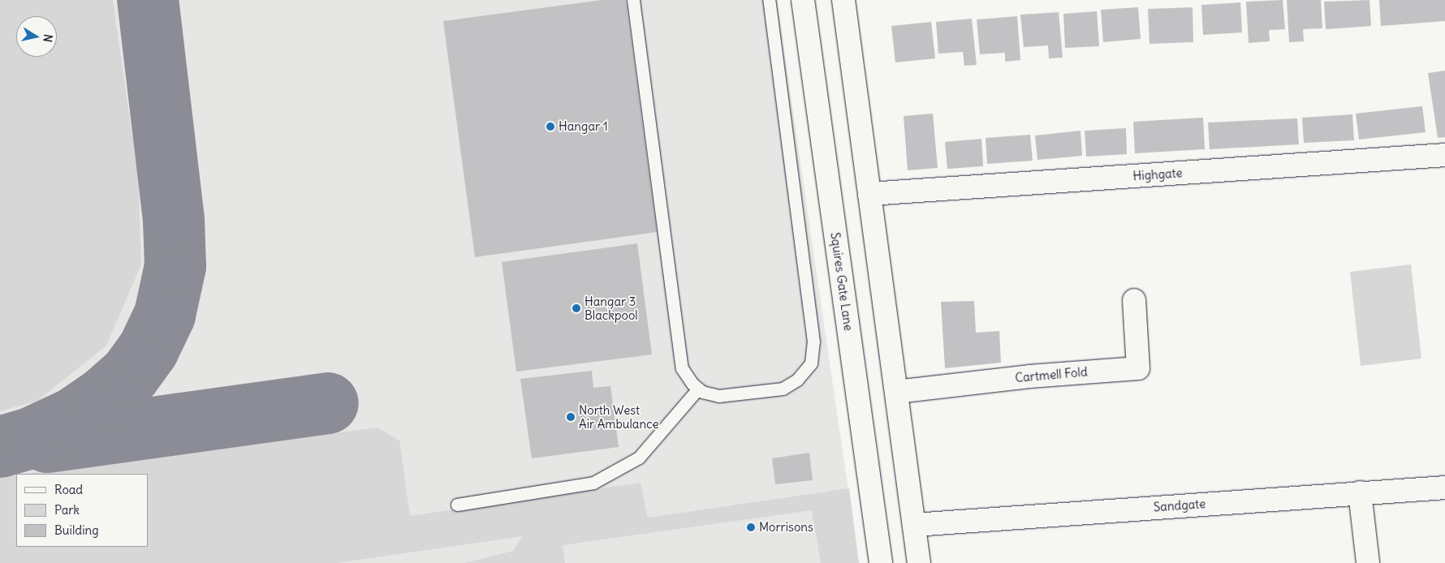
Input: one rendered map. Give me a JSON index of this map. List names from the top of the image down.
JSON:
{
  "streets": {
    "street": [
      "Highgate",
      "Squires Gate Lane",
      "Cartmell Fold",
      "Sandgate"
    ]
  },
  "places": [
    "Hangar 1",
    "Hangar 3 Blackpool",
    "North West Air Ambulance",
    "Morrisons"
  ],
  "legend": ["Road", "Park", "Building"],
  "north": "right"
}
